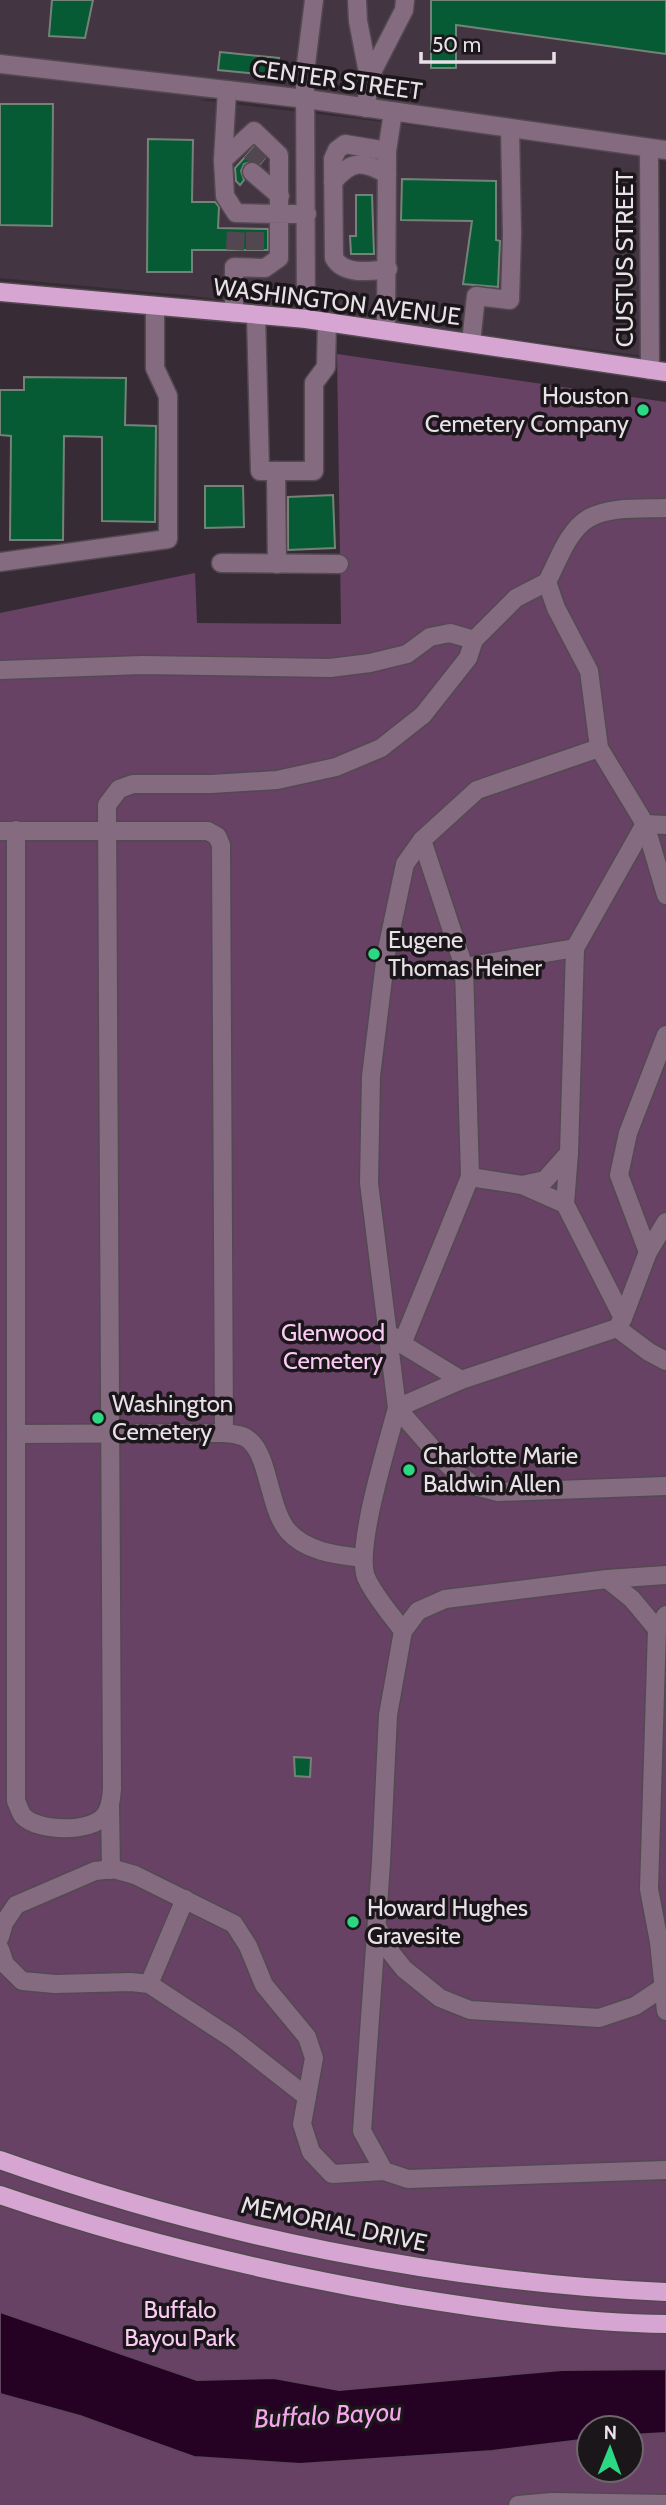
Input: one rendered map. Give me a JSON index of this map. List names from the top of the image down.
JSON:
{
  "streets": {
    "main road": ["WASHINGTON AVENUE", "MEMORIAL DRIVE"],
    "street": ["CENTER STREET", "CUSTUS STREET"]
  },
  "crossings": [
    ["CENTER STREET", "CUSTUS STREET"],
    ["CUSTUS STREET", "WASHINGTON AVENUE"]
  ],
  "water": ["Buffalo Bayou"],
  "parks": ["Glenwood Cemetery", "Buffalo Bayou Park"],
  "places": [
    "Houston Cemetery Company",
    "Eugene Thomas Heiner",
    "Washington Cemetery",
    "Charlotte Marie Baldwin Allen",
    "Howard Hughes Gravesite"
  ],
  "scale_bar": "50 m",
  "north": "top"
}
